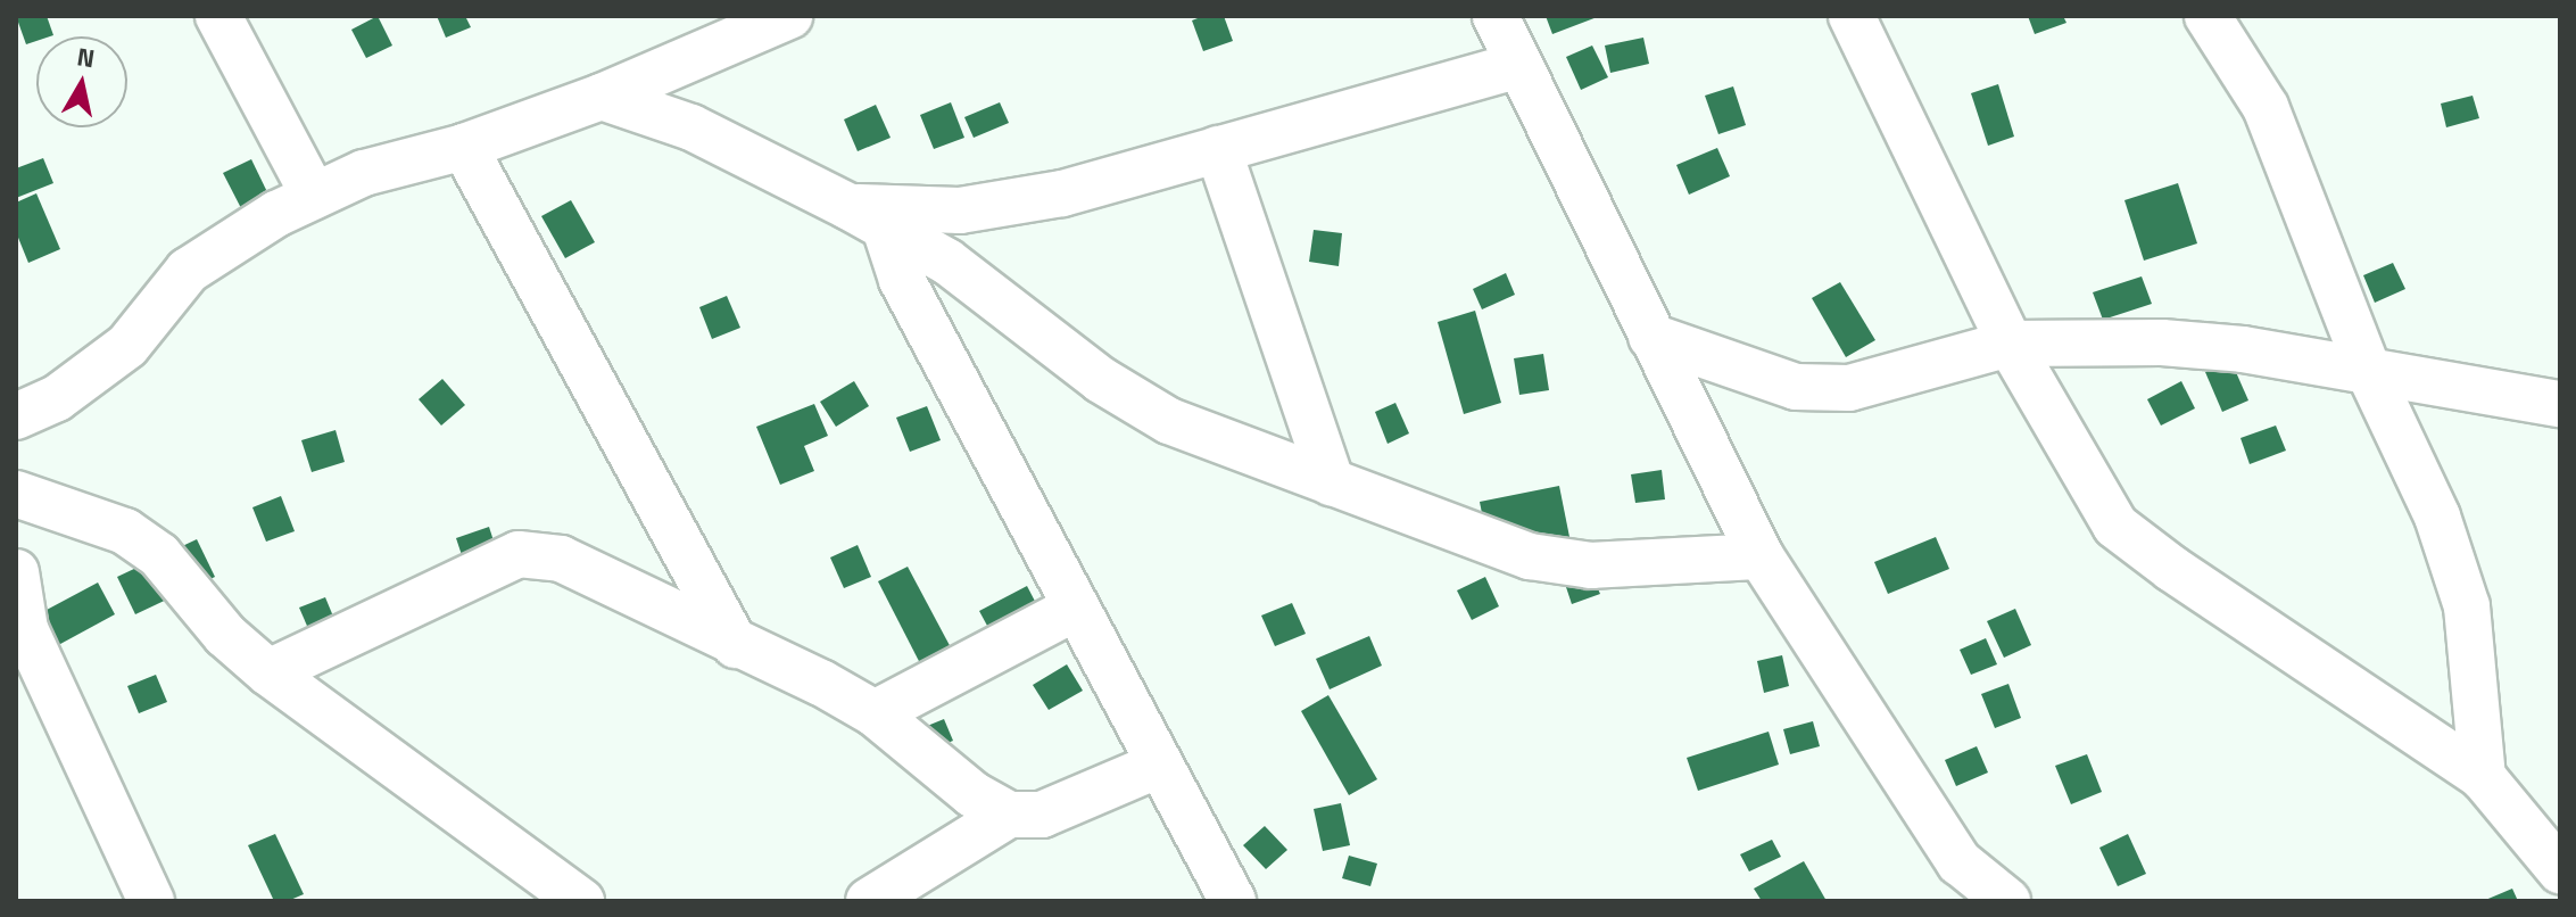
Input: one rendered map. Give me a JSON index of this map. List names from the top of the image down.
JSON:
{
  "north": "top"
}
